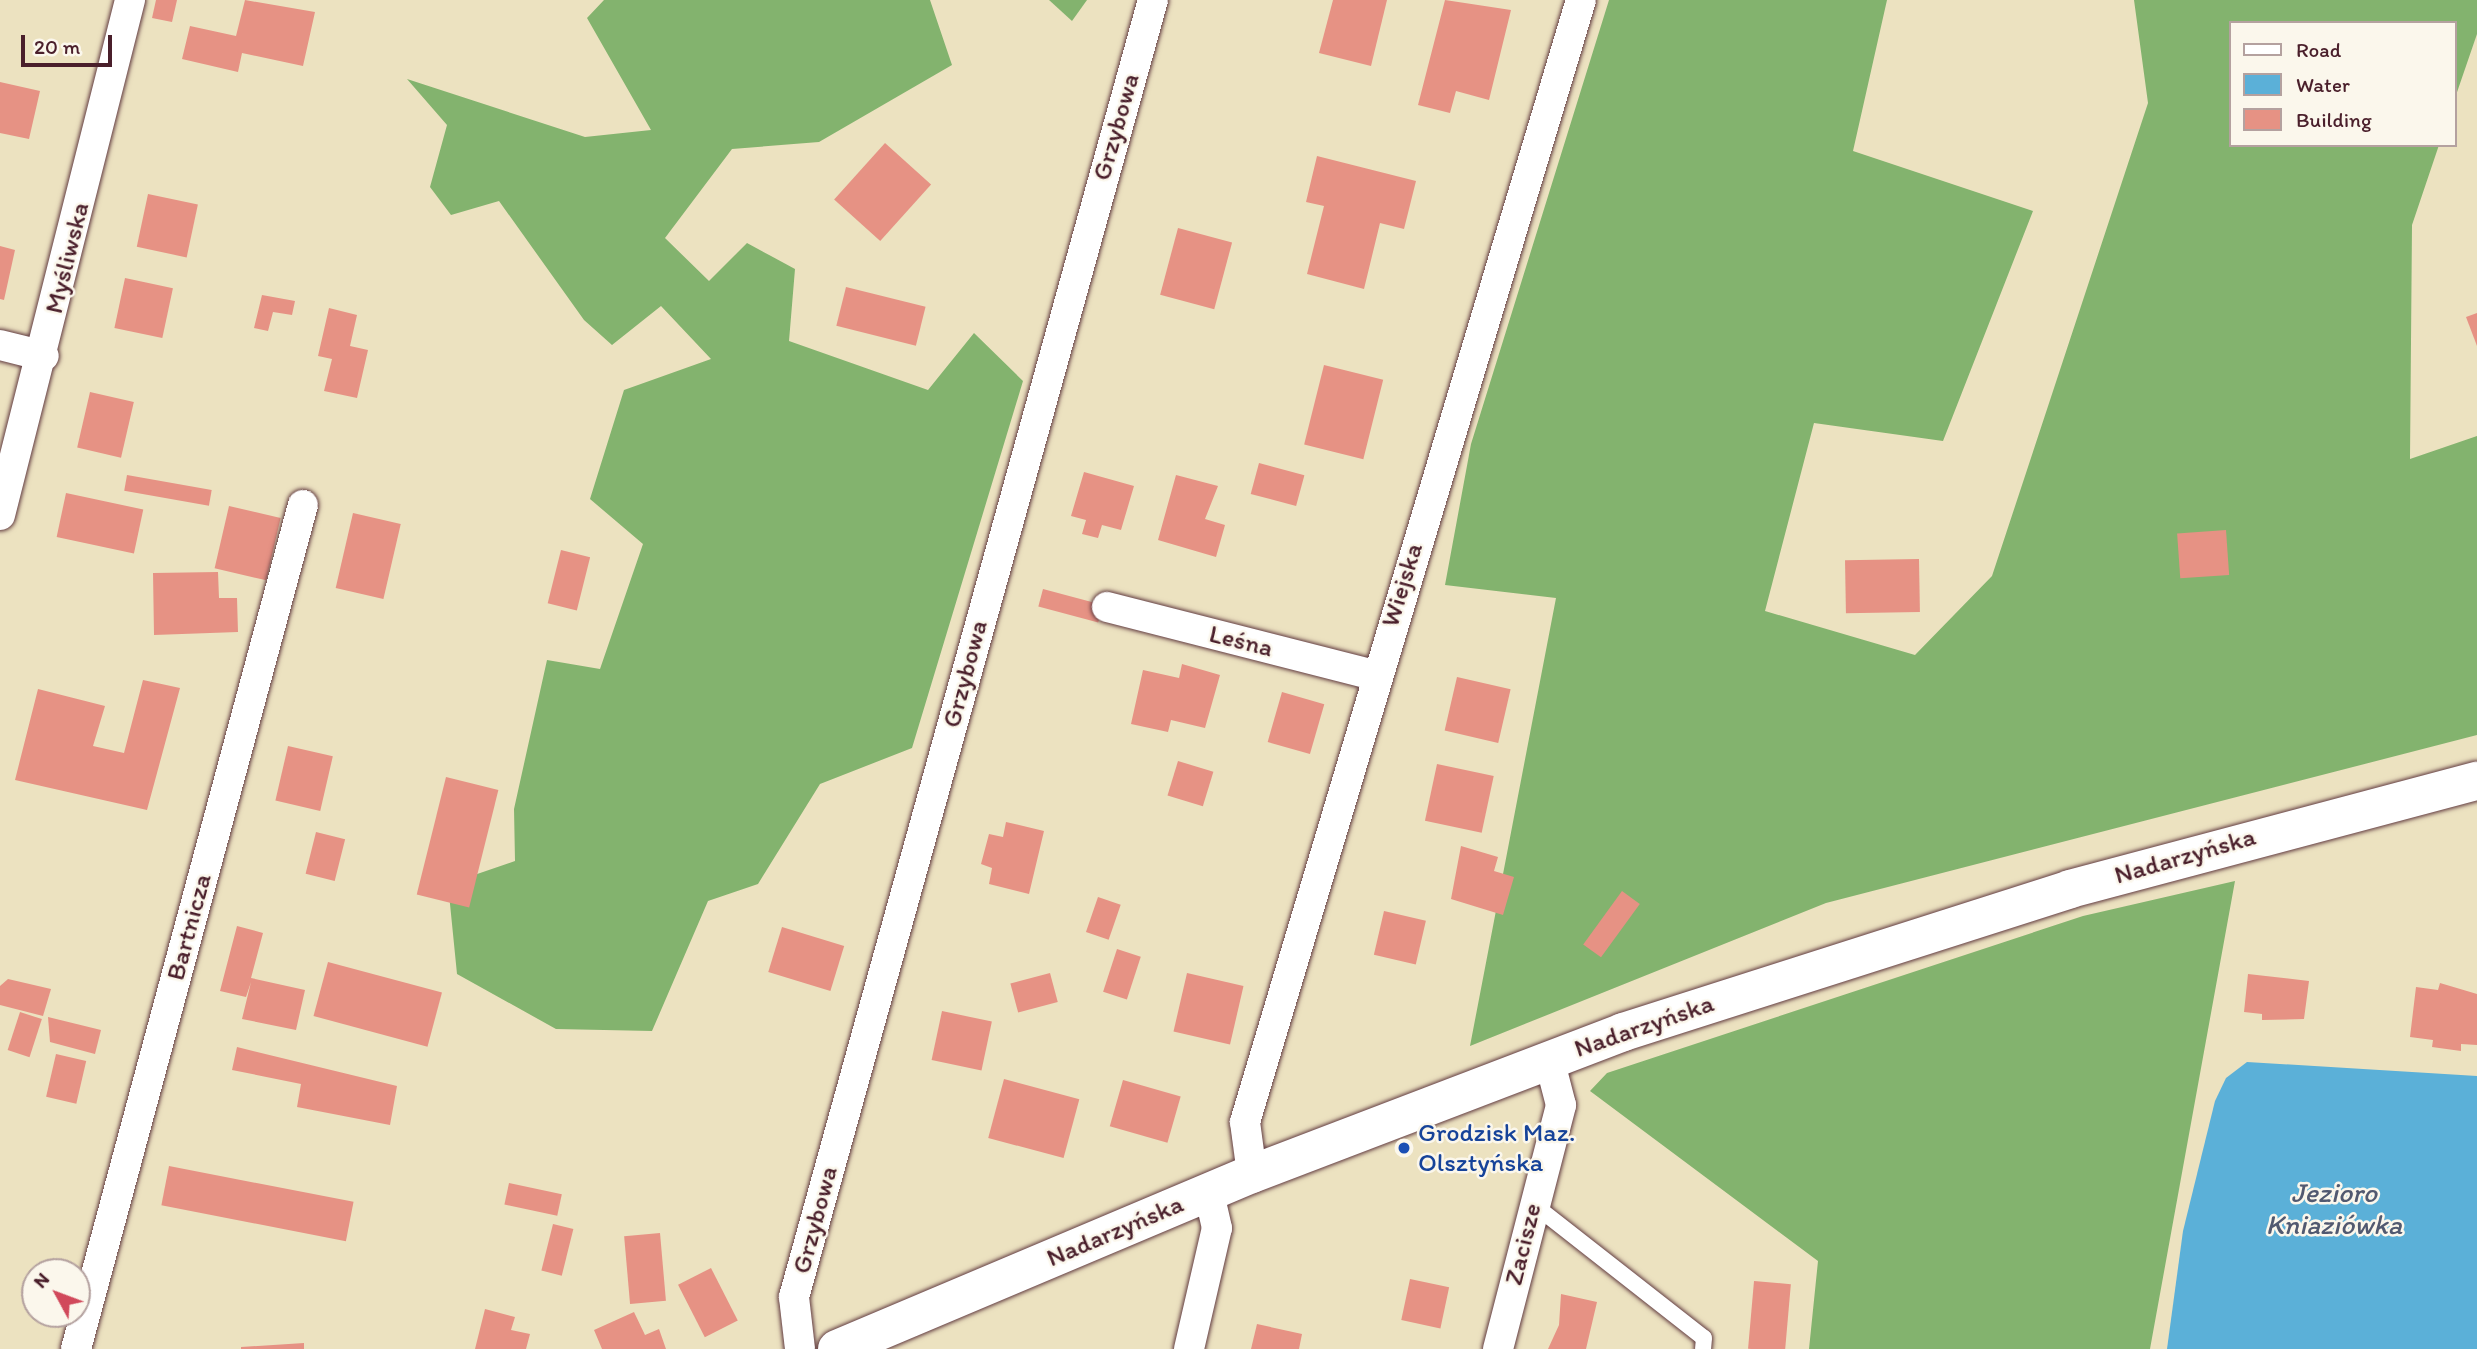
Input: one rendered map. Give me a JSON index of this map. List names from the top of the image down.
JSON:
{
  "streets": {
    "street": [
      "Grzybowa",
      "Myśliwska",
      "Wiejska",
      "Leśna",
      "Nadarzyńska",
      "Bartnicza",
      "Zacisze"
    ]
  },
  "crossings": [
    ["Wiejska", "Leśna"],
    ["Wiejska", "Nadarzyńska"],
    ["Nadarzyńska", "Zacisze"]
  ],
  "water": ["Jezioro Kniaziówka"],
  "places": ["Grodzisk Maz. Olsztyńska"],
  "legend": ["Road", "Water", "Building"],
  "scale_bar": "20 m",
  "north": "top left"
}
